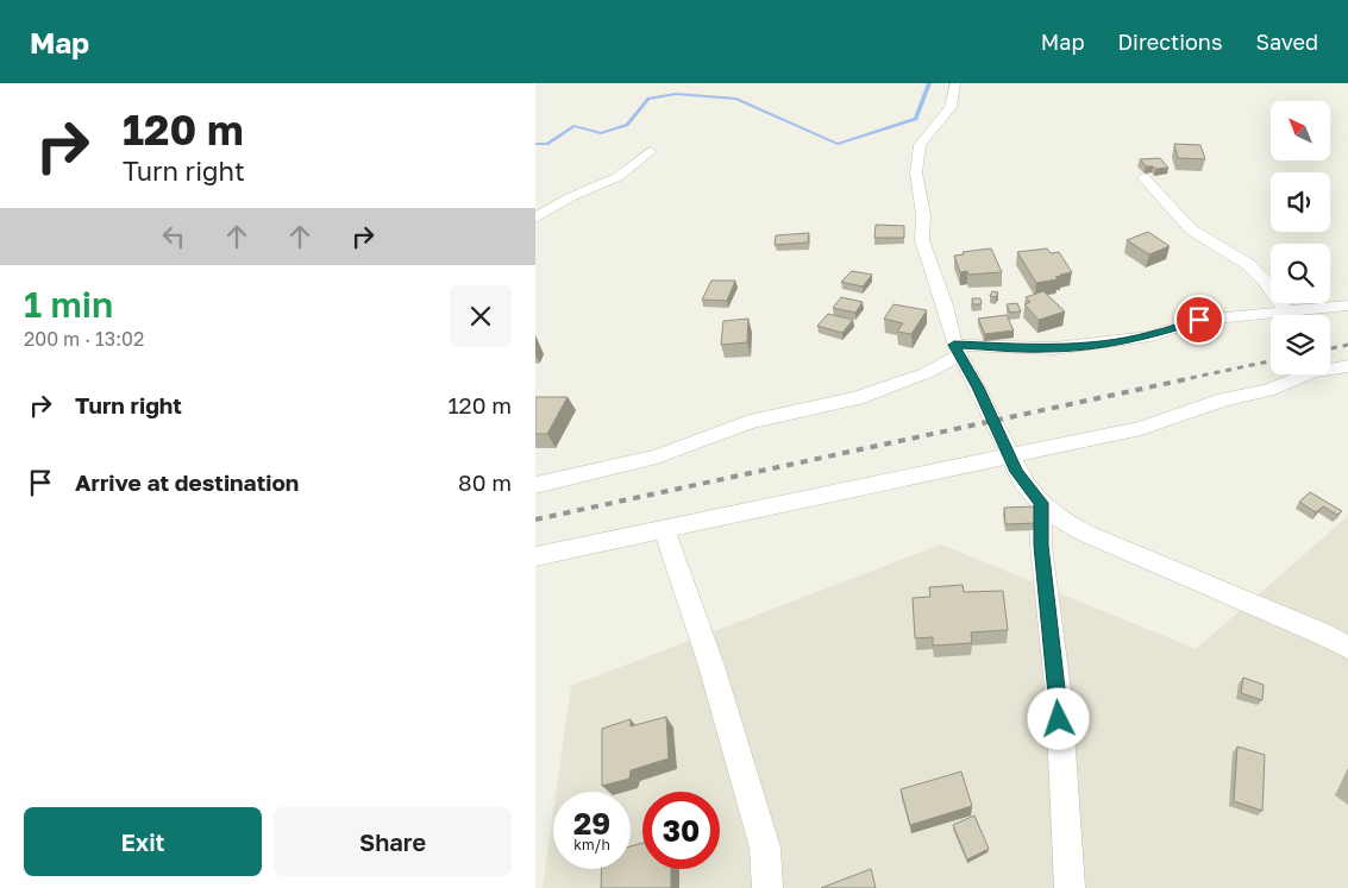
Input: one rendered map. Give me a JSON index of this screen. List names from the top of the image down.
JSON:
{
  "north": "top left",
  "page": {
    "header": "Map",
    "nav": ["Map", "Directions", "Saved"],
    "turn": ["120 m", "Turn right"],
    "heading": ["1 min", "200 m · 13:02"],
    "list": [
      {
        "name": "Turn right",
        "value": "120 m"
      },
      {
        "name": "Arrive at destination",
        "value": "80 m"
      }
    ],
    "speed": "29 km/h",
    "limit": "30",
    "buttons": ["Exit", "Share"]
  }
}
